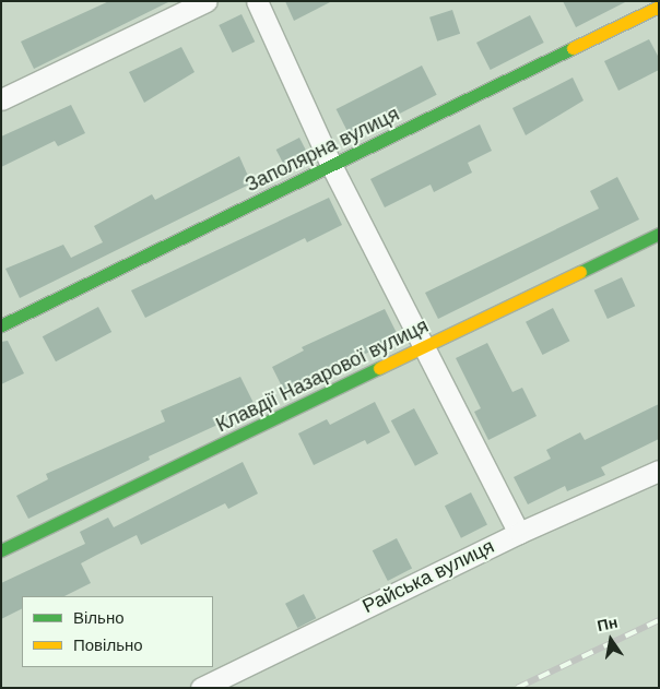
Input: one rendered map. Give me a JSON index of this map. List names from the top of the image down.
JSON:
{
  "streets": {
    "street": ["Заполярна вулиця", "Клавдії Назарової вулиця", "Райська вулиця"]
  },
  "legend": ["Вільно", "Повільно"],
  "north": "top"
}
